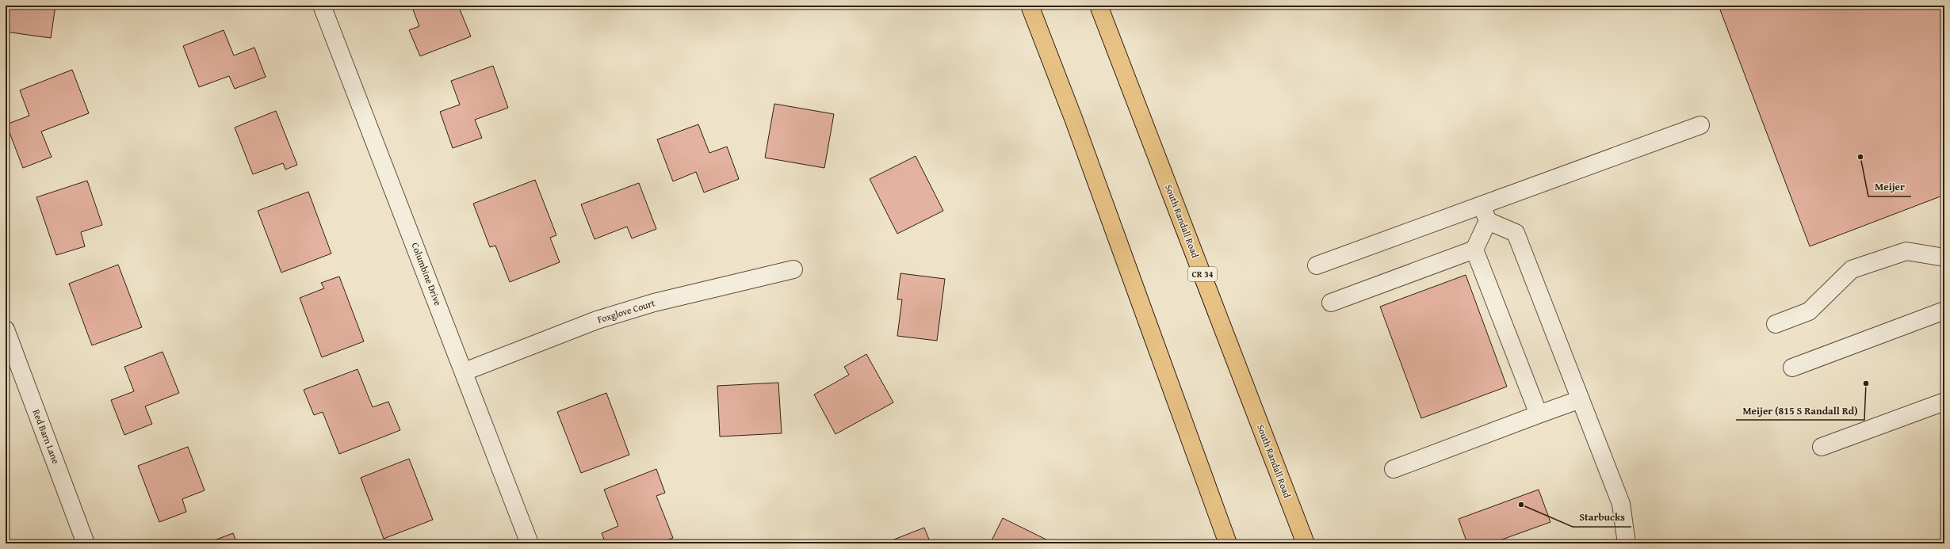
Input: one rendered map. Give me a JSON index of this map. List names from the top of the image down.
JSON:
{
  "streets": {
    "main road": ["South Randall Road", "CR 34"],
    "street": ["Columbine Drive", "Foxglove Court", "Red Barn Lane"]
  },
  "crossings": [
    ["Columbine Drive", "Foxglove Court"]
  ],
  "places": ["Meijer", "Meijer (815 S Randall Rd)", "Starbucks"]
}
